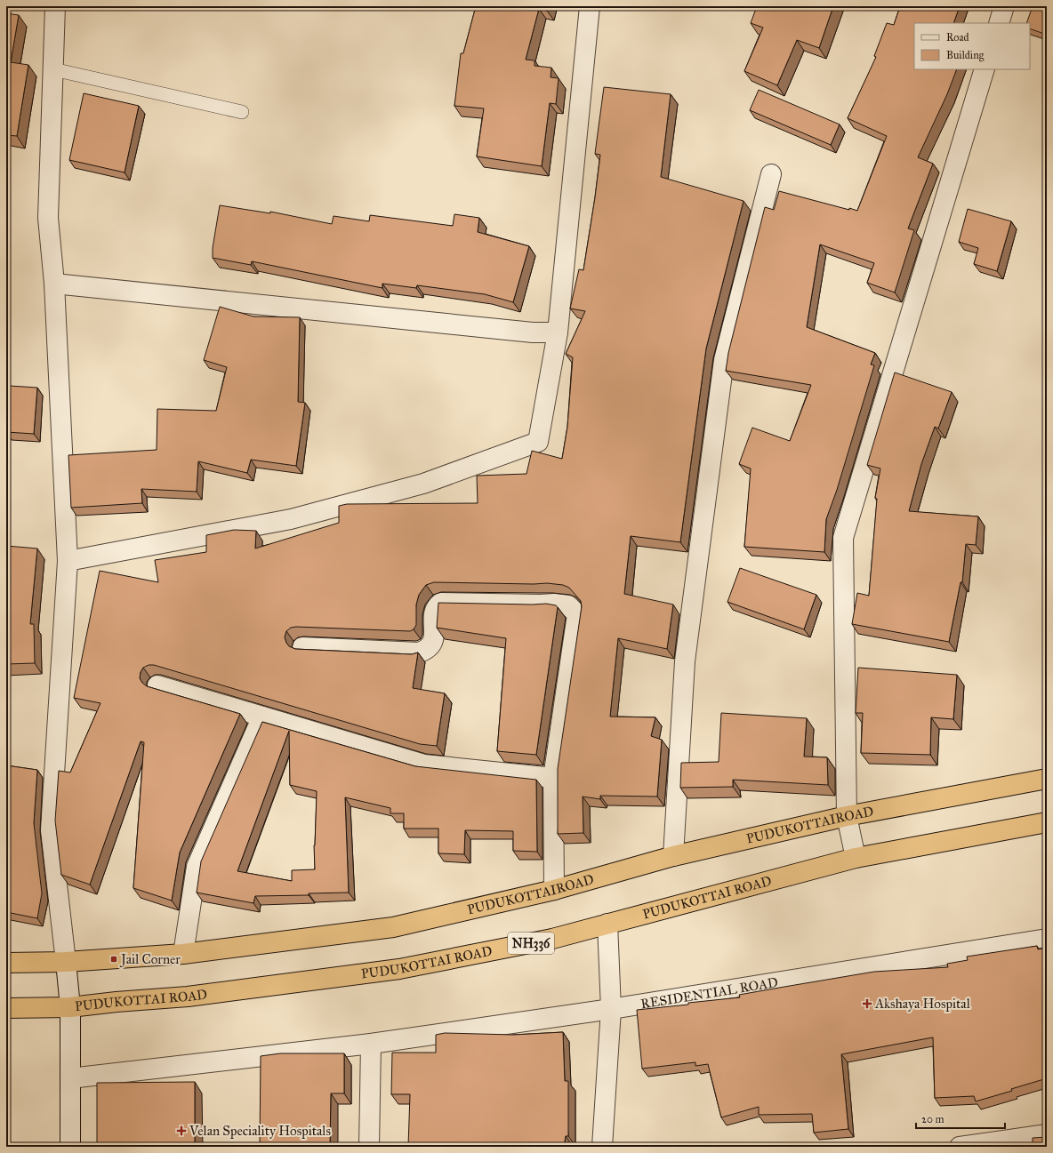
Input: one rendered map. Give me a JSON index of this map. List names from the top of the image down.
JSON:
{
  "streets": {
    "highway": ["PUDUKOTTAIROAD", "PUDUKOTTAI ROAD", "NH336"],
    "street": ["RESIDENTIAL ROAD"]
  },
  "places": {
    "transit": ["Jail Corner"],
    "health": ["Akshaya Hospital", "Velan Speciality Hospitals"]
  },
  "legend": ["Road", "Building"],
  "scale_bar": "20 m"
}
